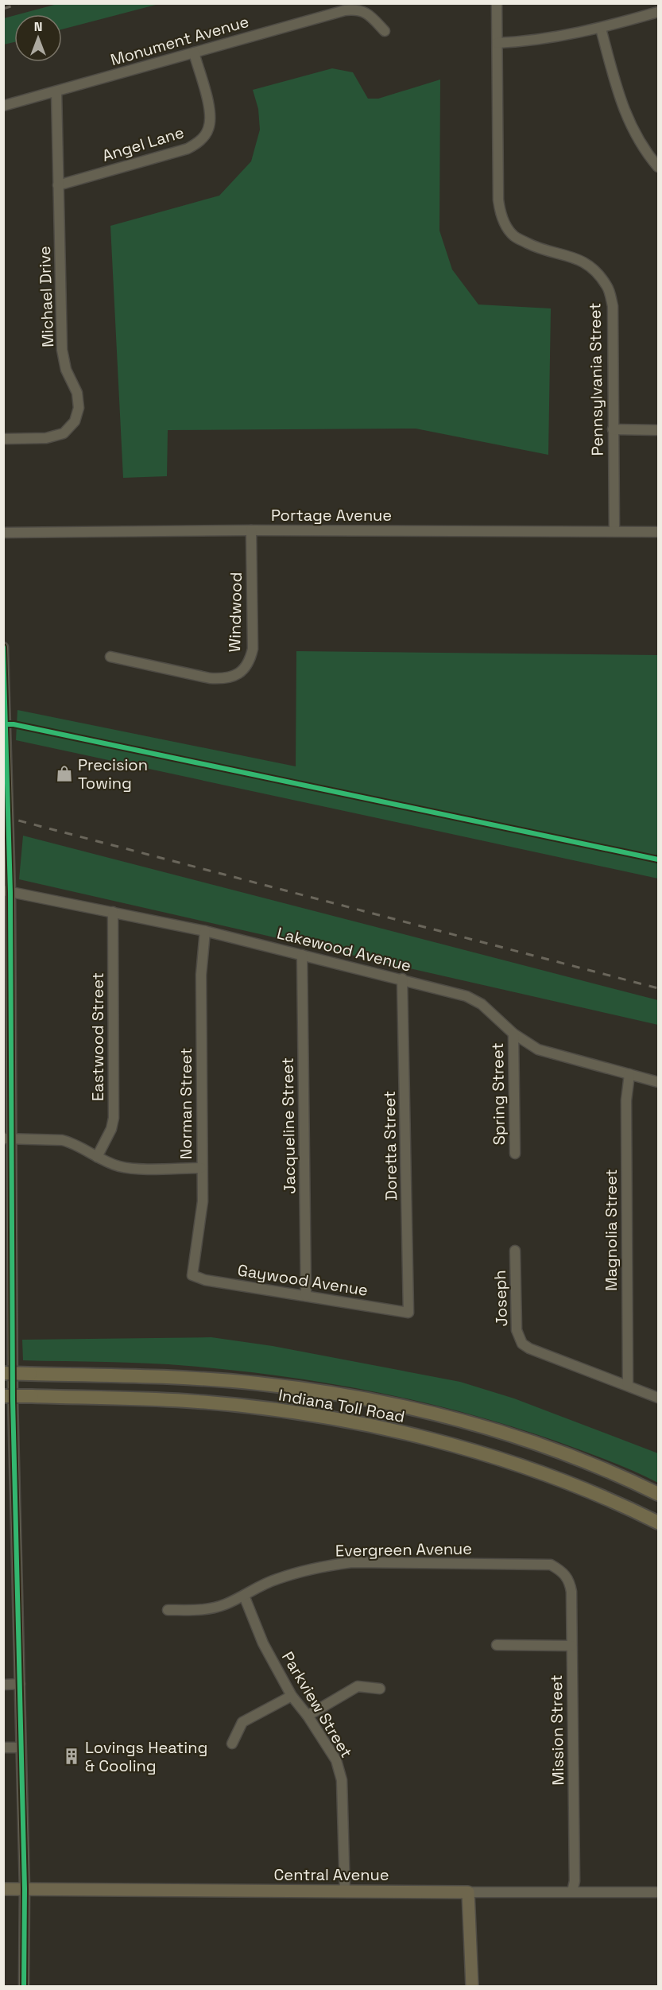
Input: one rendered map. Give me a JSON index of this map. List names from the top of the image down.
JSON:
{
  "streets": {
    "highway": ["Indiana Toll Road"],
    "main road": ["Central Avenue"],
    "street": [
      "Monument Avenue",
      "Angel Lane",
      "Michael Drive",
      "Pennsylvania Street",
      "Portage Avenue",
      "Windwood",
      "Lakewood Avenue",
      "Eastwood Street",
      "Spring Street",
      "Norman Street",
      "Jacqueline Street",
      "Doretta Street",
      "Magnolia Street",
      "Gaywood Avenue",
      "Joseph",
      "Evergreen Avenue",
      "Parkview Street",
      "Mission Street"
    ]
  },
  "crossings": [
    ["Monument Avenue", "Angel Lane"],
    ["Monument Avenue", "Michael Drive"],
    ["Angel Lane", "Michael Drive"],
    ["Pennsylvania Street", "Portage Avenue"],
    ["Portage Avenue", "Windwood"],
    ["Lakewood Avenue", "Eastwood Street"],
    ["Lakewood Avenue", "Spring Street"],
    ["Lakewood Avenue", "Norman Street"],
    ["Lakewood Avenue", "Jacqueline Street"],
    ["Lakewood Avenue", "Doretta Street"],
    ["Lakewood Avenue", "Magnolia Street"],
    ["Norman Street", "Gaywood Avenue"],
    ["Jacqueline Street", "Gaywood Avenue"],
    ["Doretta Street", "Gaywood Avenue"],
    ["Magnolia Street", "Joseph"],
    ["Evergreen Avenue", "Parkview Street"],
    ["Evergreen Avenue", "Mission Street"],
    ["Parkview Street", "Central Avenue"],
    ["Mission Street", "Central Avenue"]
  ],
  "places": {
    "shop": ["Precision Towing"],
    "building": ["Lovings Heating & Cooling"]
  },
  "north": "top"
}
